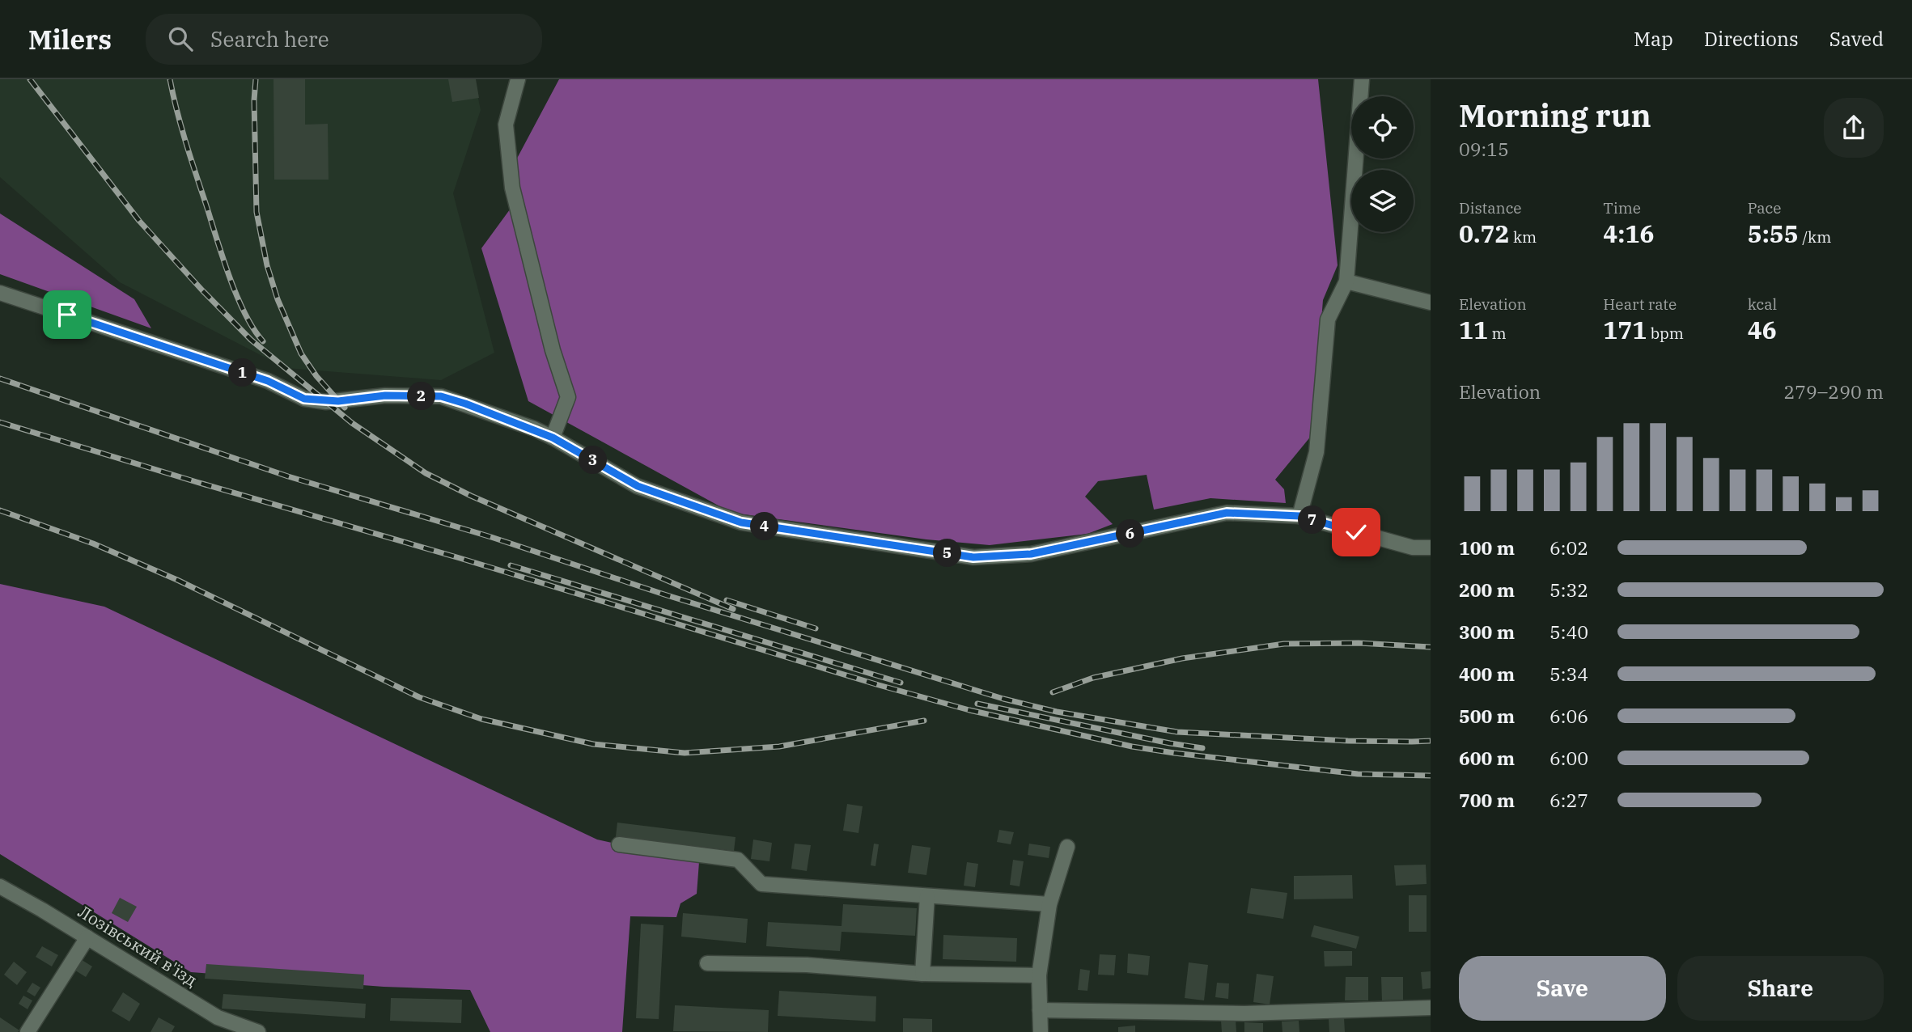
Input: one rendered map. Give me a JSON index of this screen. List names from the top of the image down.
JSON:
{
  "streets": {
    "street": ["Лозівський в'їзд"]
  },
  "page": {
    "header": "Milers",
    "search": "Search here",
    "nav": ["Map", "Directions", "Saved"],
    "heading": ["Morning run", "09:15"],
    "stats": [
      ["Distance", "0.72 km"],
      ["Time", "4:16"],
      ["Pace", "5:55 /km"],
      ["Elevation", "11 m"],
      ["Heart rate", "171 bpm"],
      ["kcal", "46"]
    ],
    "pins": [
      "1",
      "2",
      "3",
      "7",
      "4",
      "6",
      "5"
    ],
    "chart": ["Elevation", "279–290 m"],
    "list": [
      {
        "name": "100 m",
        "note": "6:02"
      },
      {
        "name": "200 m",
        "note": "5:32"
      },
      {
        "name": "300 m",
        "note": "5:40"
      },
      {
        "name": "400 m",
        "note": "5:34"
      },
      {
        "name": "500 m",
        "note": "6:06"
      },
      {
        "name": "600 m",
        "note": "6:00"
      },
      {
        "name": "700 m",
        "note": "6:27"
      }
    ],
    "buttons": ["Save", "Share"]
  }
}
